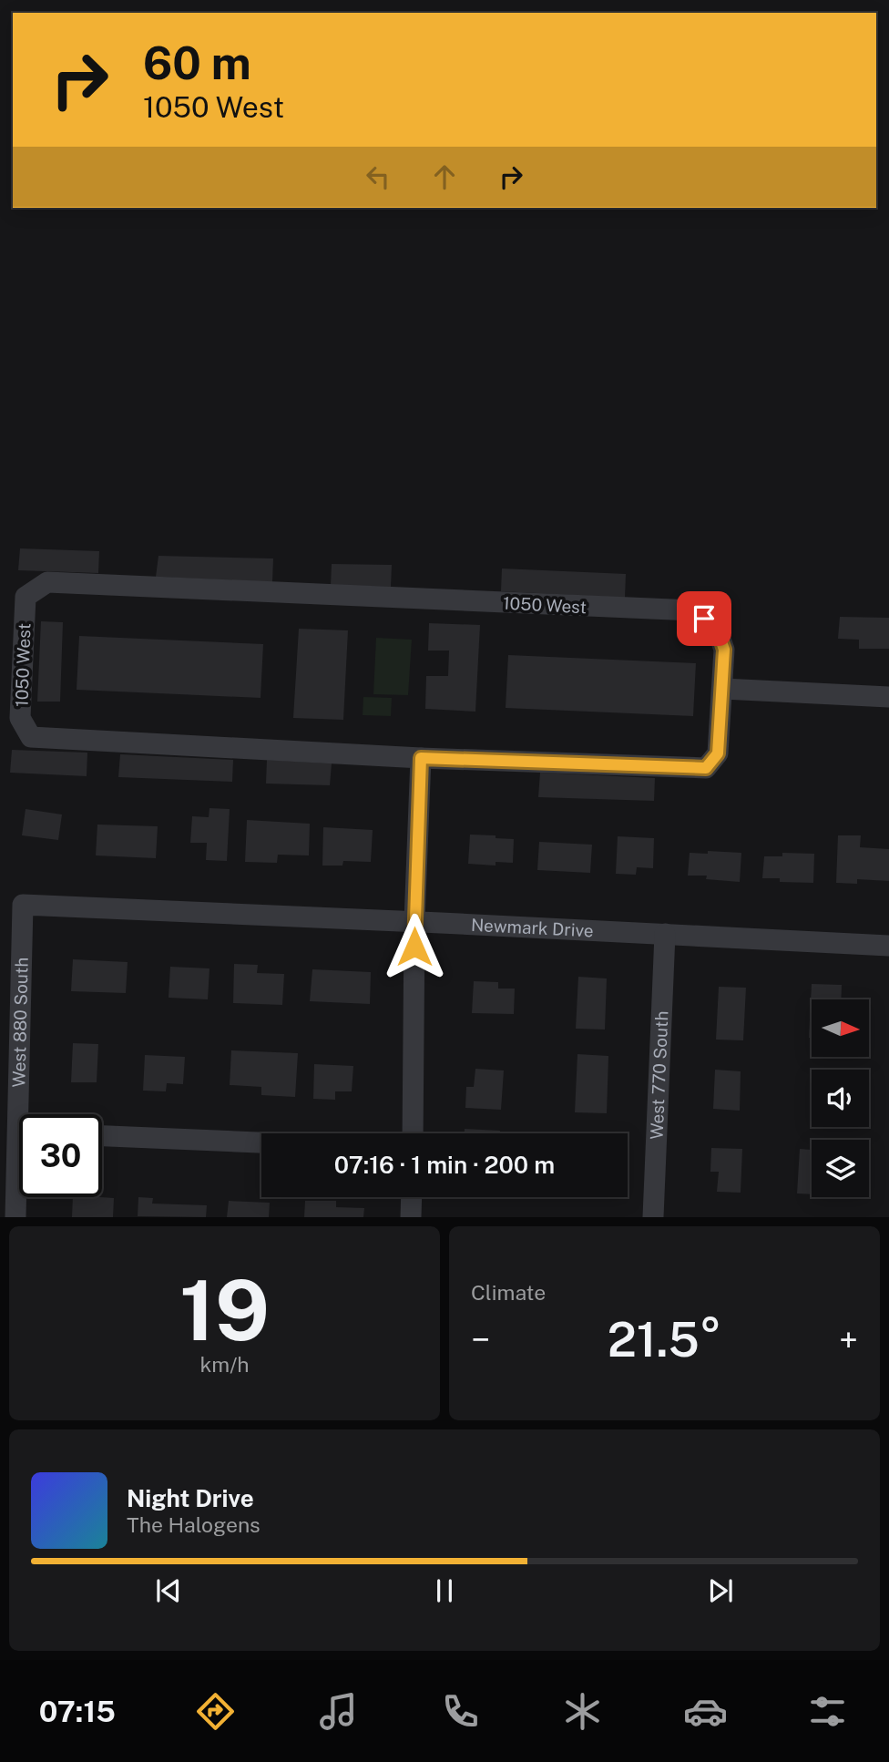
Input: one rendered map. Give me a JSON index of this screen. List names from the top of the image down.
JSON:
{
  "streets": {
    "street": [
      "1050 West",
      "Newmark Drive",
      "West 880 South",
      "West 770 South"
    ]
  },
  "crossings": [
    ["Newmark Drive", "West 880 South"],
    ["Newmark Drive", "West 770 South"]
  ],
  "north": "right",
  "page": {
    "turn": ["60 m", "1050 West"],
    "limit": "30",
    "trip": "07:16 · 1 min · 200 m",
    "tile": [
      ["19", "km/h"],
      "Climate"
    ],
    "heat": ["−", "21.5°", "+"],
    "song": ["Night Drive", "The Halogens"],
    "tabs": "07:15"
  }
}
